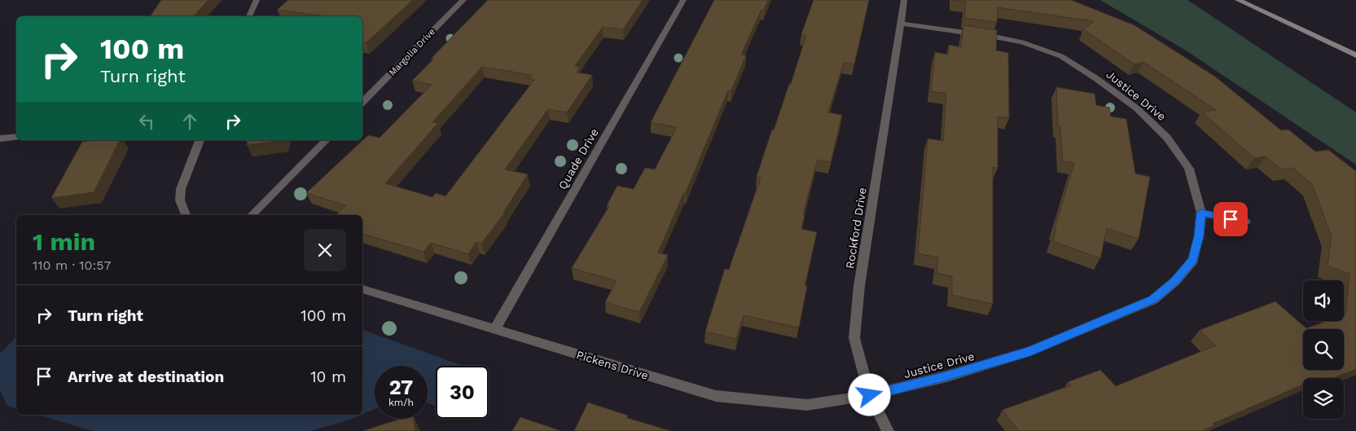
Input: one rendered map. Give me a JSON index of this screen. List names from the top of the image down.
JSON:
{
  "streets": {
    "street": [
      "Margolia Drive",
      "Justice Drive",
      "Quade Drive",
      "Rockford Drive",
      "Pickens Drive"
    ]
  },
  "crossings": [
    ["Justice Drive", "Rockford Drive"],
    ["Justice Drive", "Pickens Drive"],
    ["Quade Drive", "Pickens Drive"],
    ["Rockford Drive", "Pickens Drive"]
  ],
  "page": {
    "turn": ["100 m", "Turn right"],
    "heading": ["1 min", "110 m · 10:57"],
    "list": [
      {
        "name": "Turn right",
        "value": "100 m"
      },
      {
        "name": "Arrive at destination",
        "value": "10 m"
      }
    ],
    "speed": "27 km/h",
    "limit": "30"
  }
}
